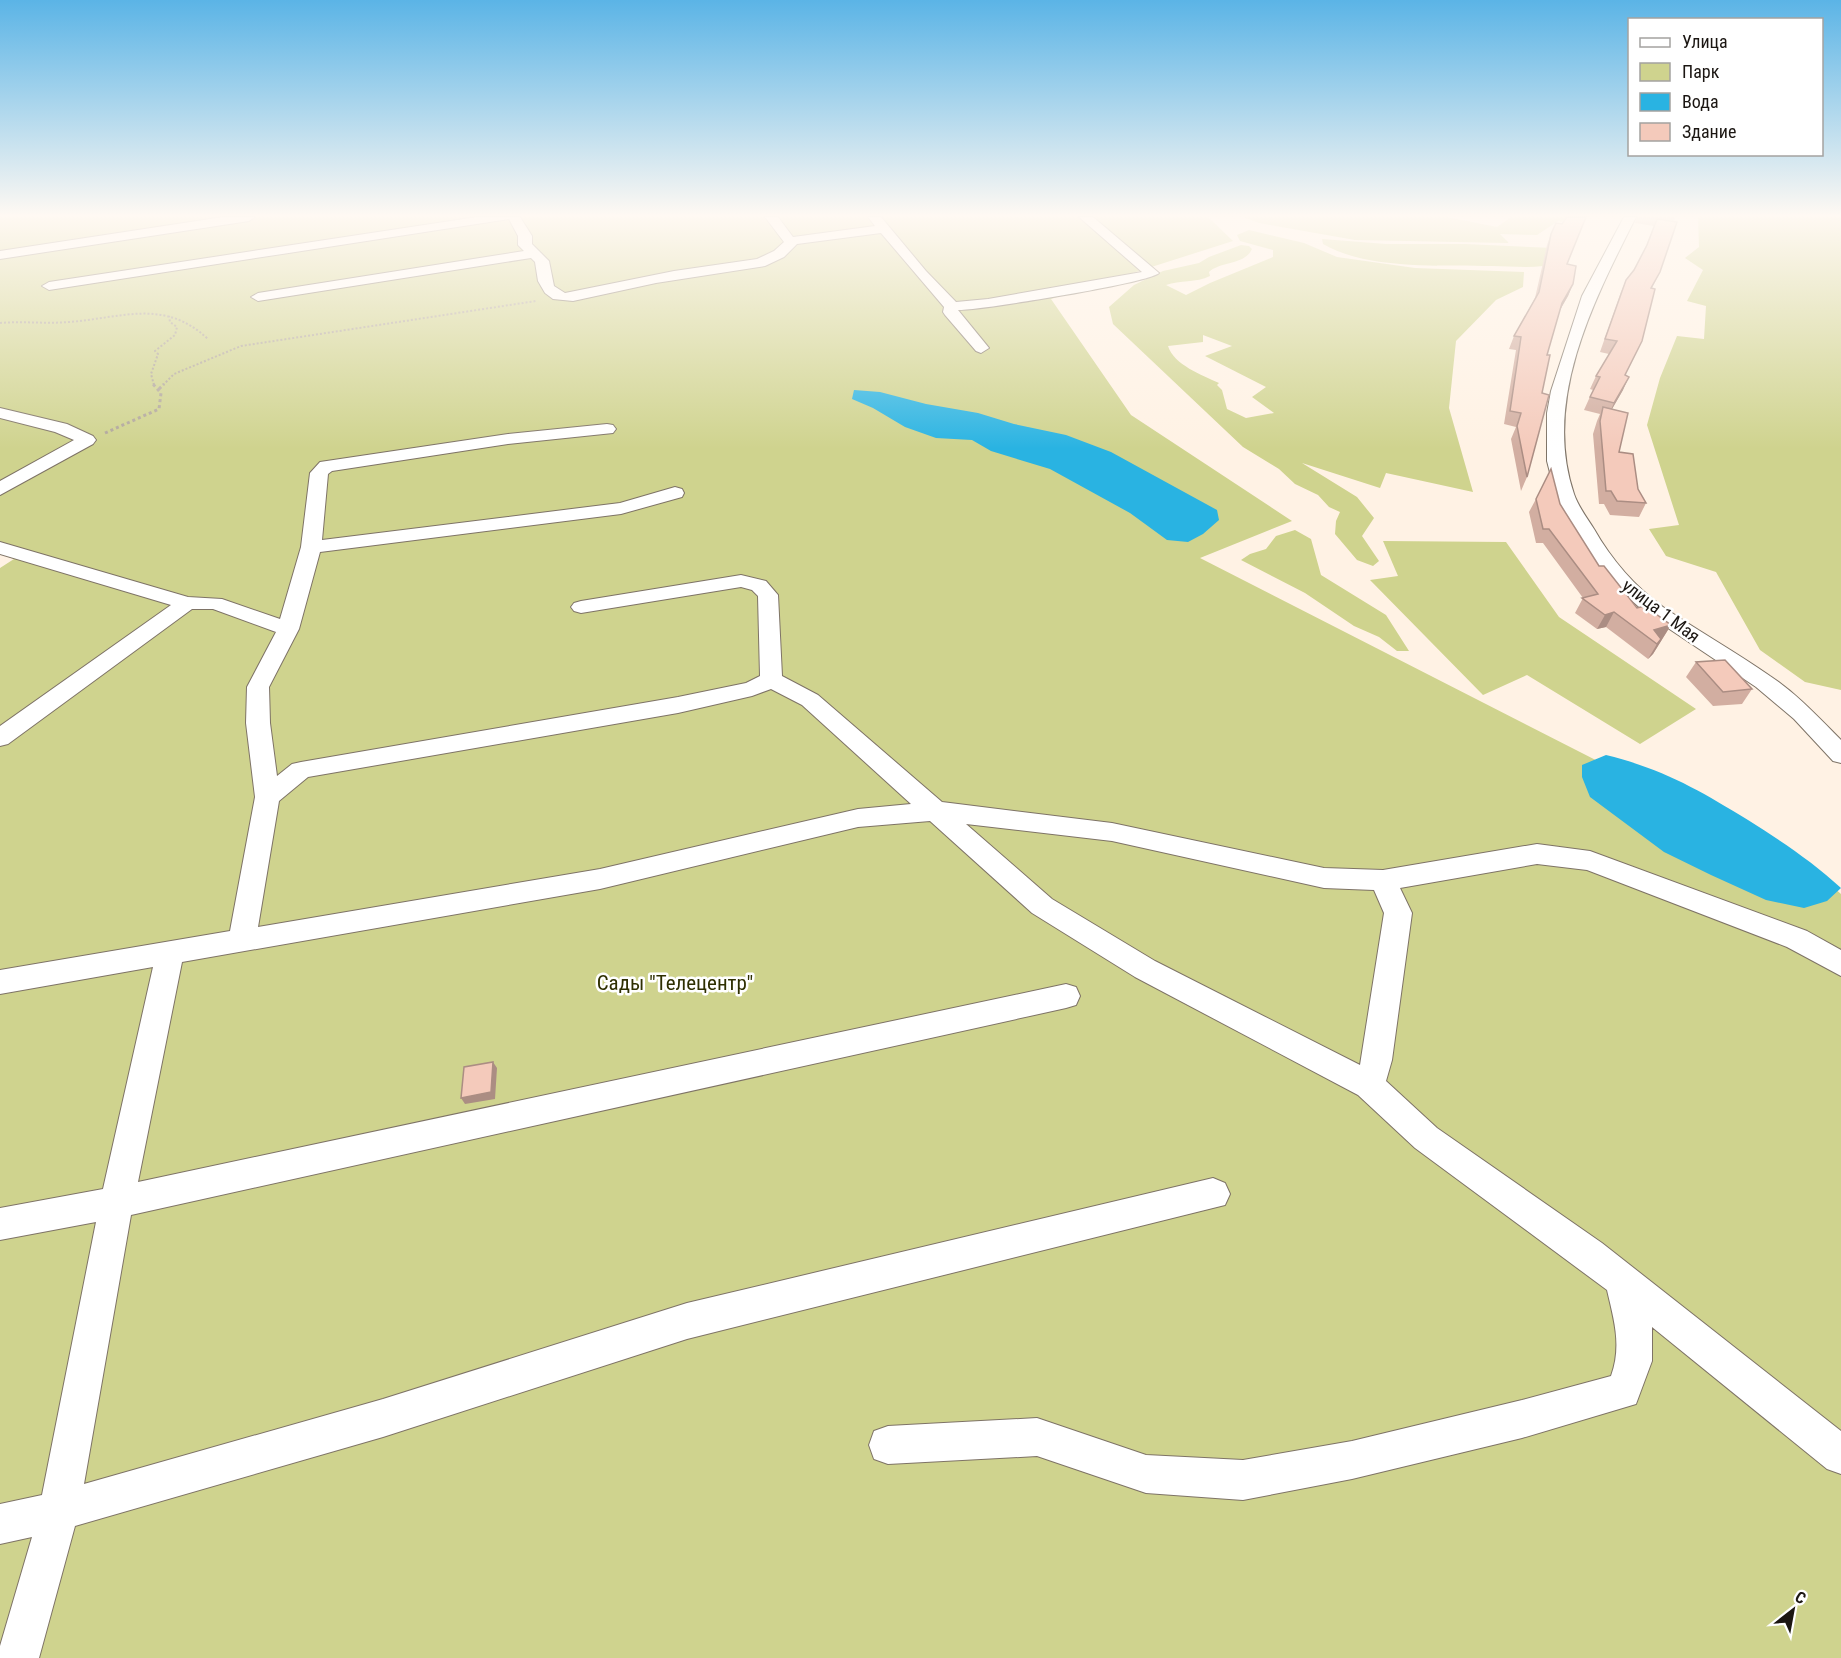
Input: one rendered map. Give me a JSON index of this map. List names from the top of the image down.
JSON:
{
  "streets": {
    "street": ["улица 1 Мая"]
  },
  "parks": ["Сады \"Телецентр\""],
  "legend": [
    "Улица",
    "Парк",
    "Вода",
    "Здание"
  ],
  "north": "top right"
}
